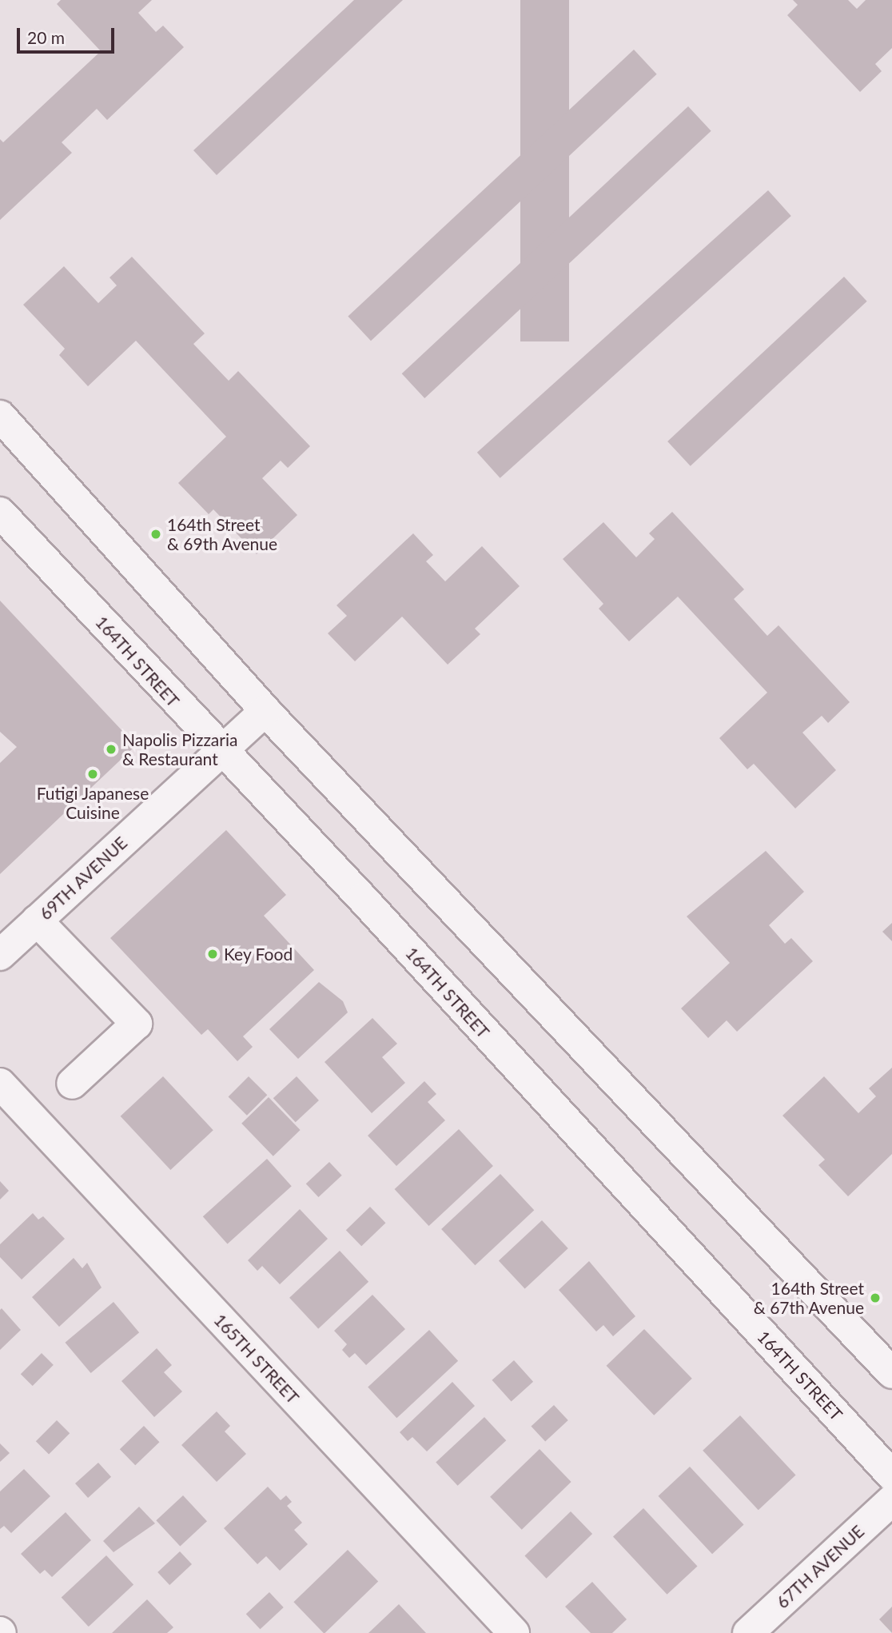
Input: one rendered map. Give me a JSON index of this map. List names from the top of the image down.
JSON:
{
  "streets": {
    "street": [
      "164TH STREET",
      "69TH AVENUE",
      "165TH STREET",
      "67TH AVENUE"
    ]
  },
  "crossings": [
    ["164TH STREET", "69TH AVENUE"]
  ],
  "places": [
    "164th Street & 69th Avenue",
    "Napolis Pizzaria & Restaurant",
    "Futigi Japanese Cuisine",
    "Key Food",
    "164th Street & 67th Avenue"
  ],
  "scale_bar": "20 m"
}
